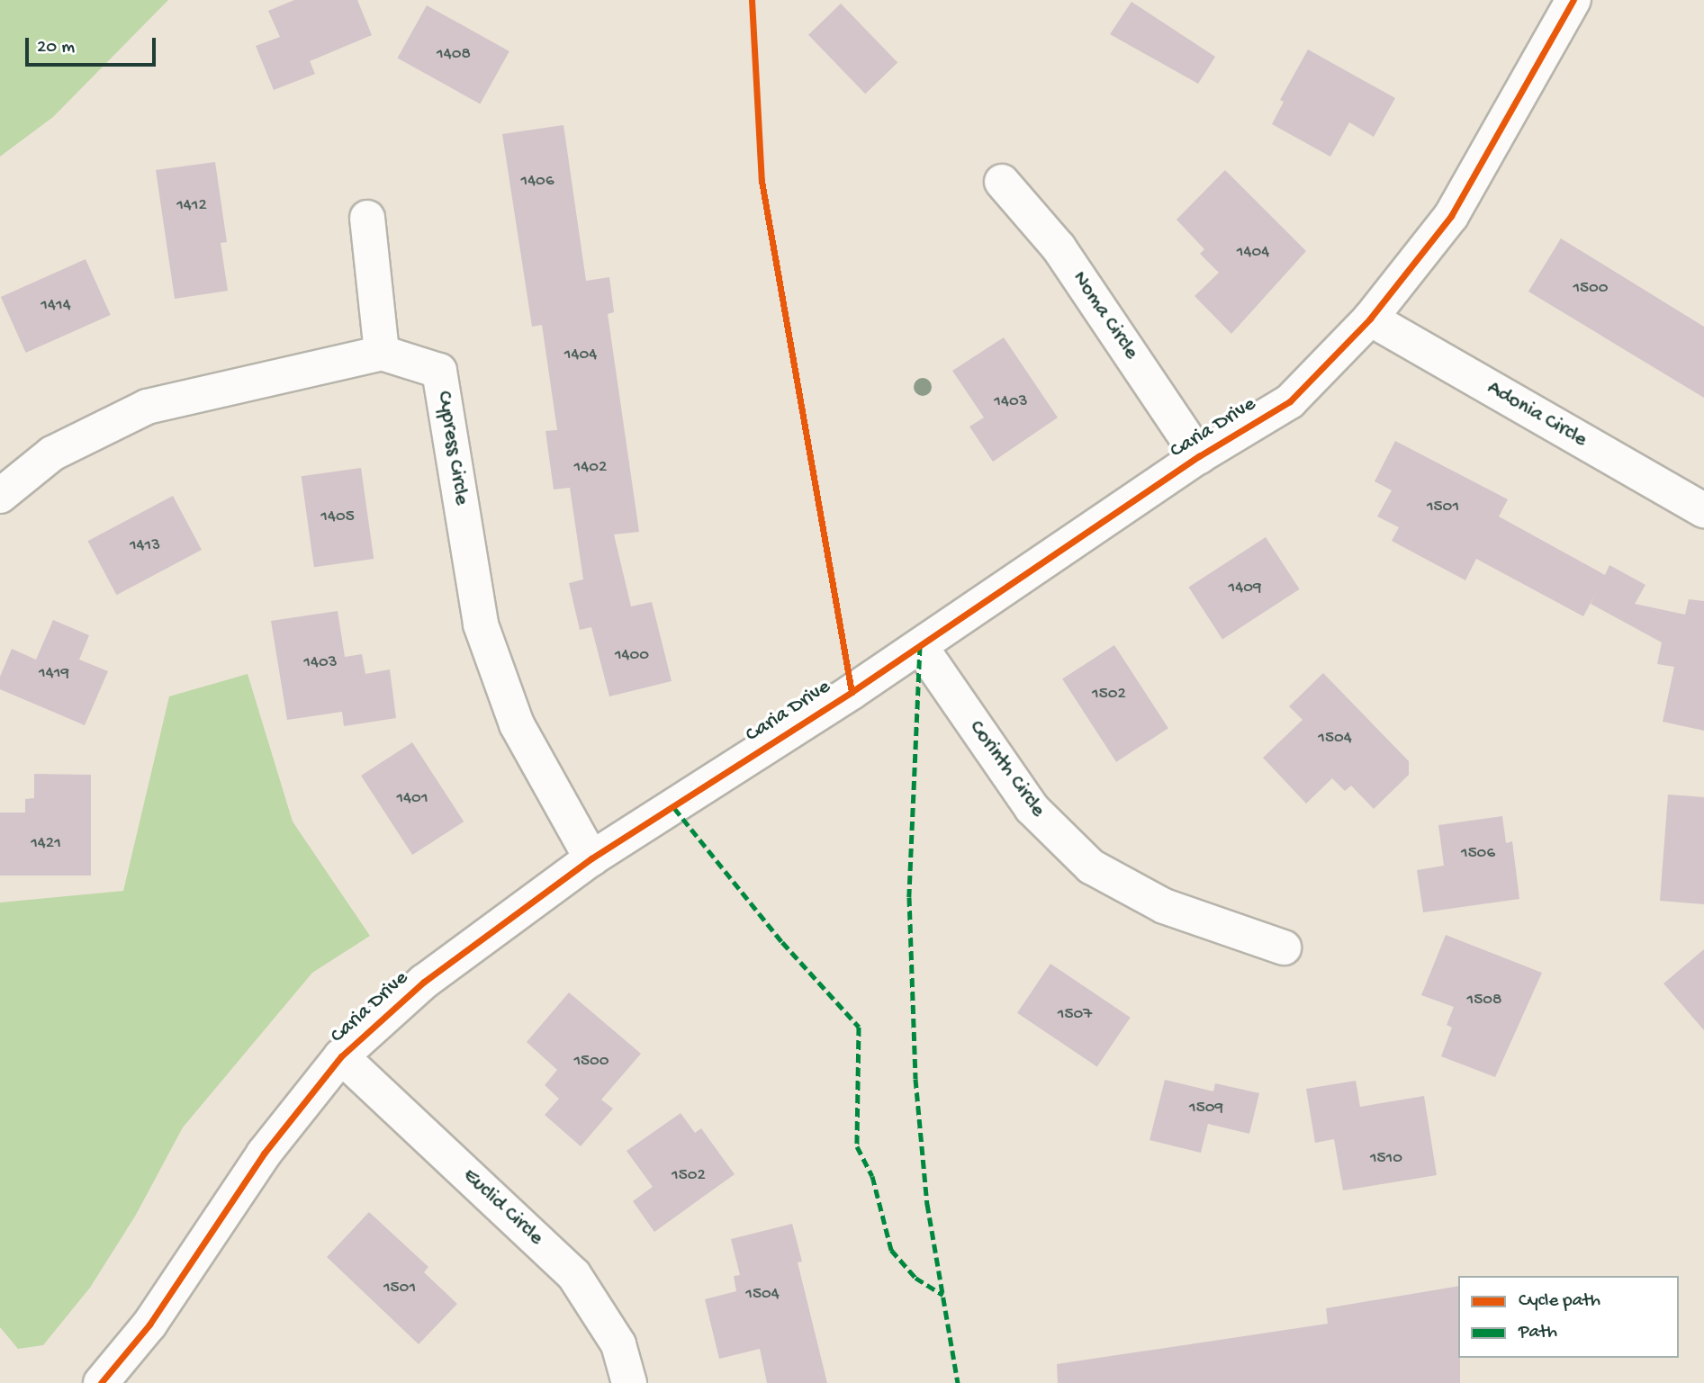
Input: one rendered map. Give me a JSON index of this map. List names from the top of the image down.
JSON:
{
  "streets": {
    "street": [
      "Noma Circle",
      "Adonia Circle",
      "Caria Drive",
      "Cypress Circle",
      "Corinth Circle",
      "Euclid Circle"
    ]
  },
  "crossings": [
    ["Noma Circle", "Caria Drive"],
    ["Adonia Circle", "Caria Drive"],
    ["Caria Drive", "Cypress Circle"],
    ["Caria Drive", "Corinth Circle"],
    ["Caria Drive", "Euclid Circle"]
  ],
  "house_numbers": [
    "1408",
    "1406",
    "1412",
    "1404",
    "1500",
    "1414",
    "1404",
    "1403",
    "1402",
    "1501",
    "1405",
    "1413",
    "1409",
    "1400",
    "1403",
    "1419",
    "1502",
    "1504",
    "1401",
    "1421",
    "1506",
    "1508",
    "1507",
    "1500",
    "1509",
    "1510",
    "1502",
    "1501",
    "1504"
  ],
  "legend": ["Cycle path", "Path"],
  "scale_bar": "20 m"
}
